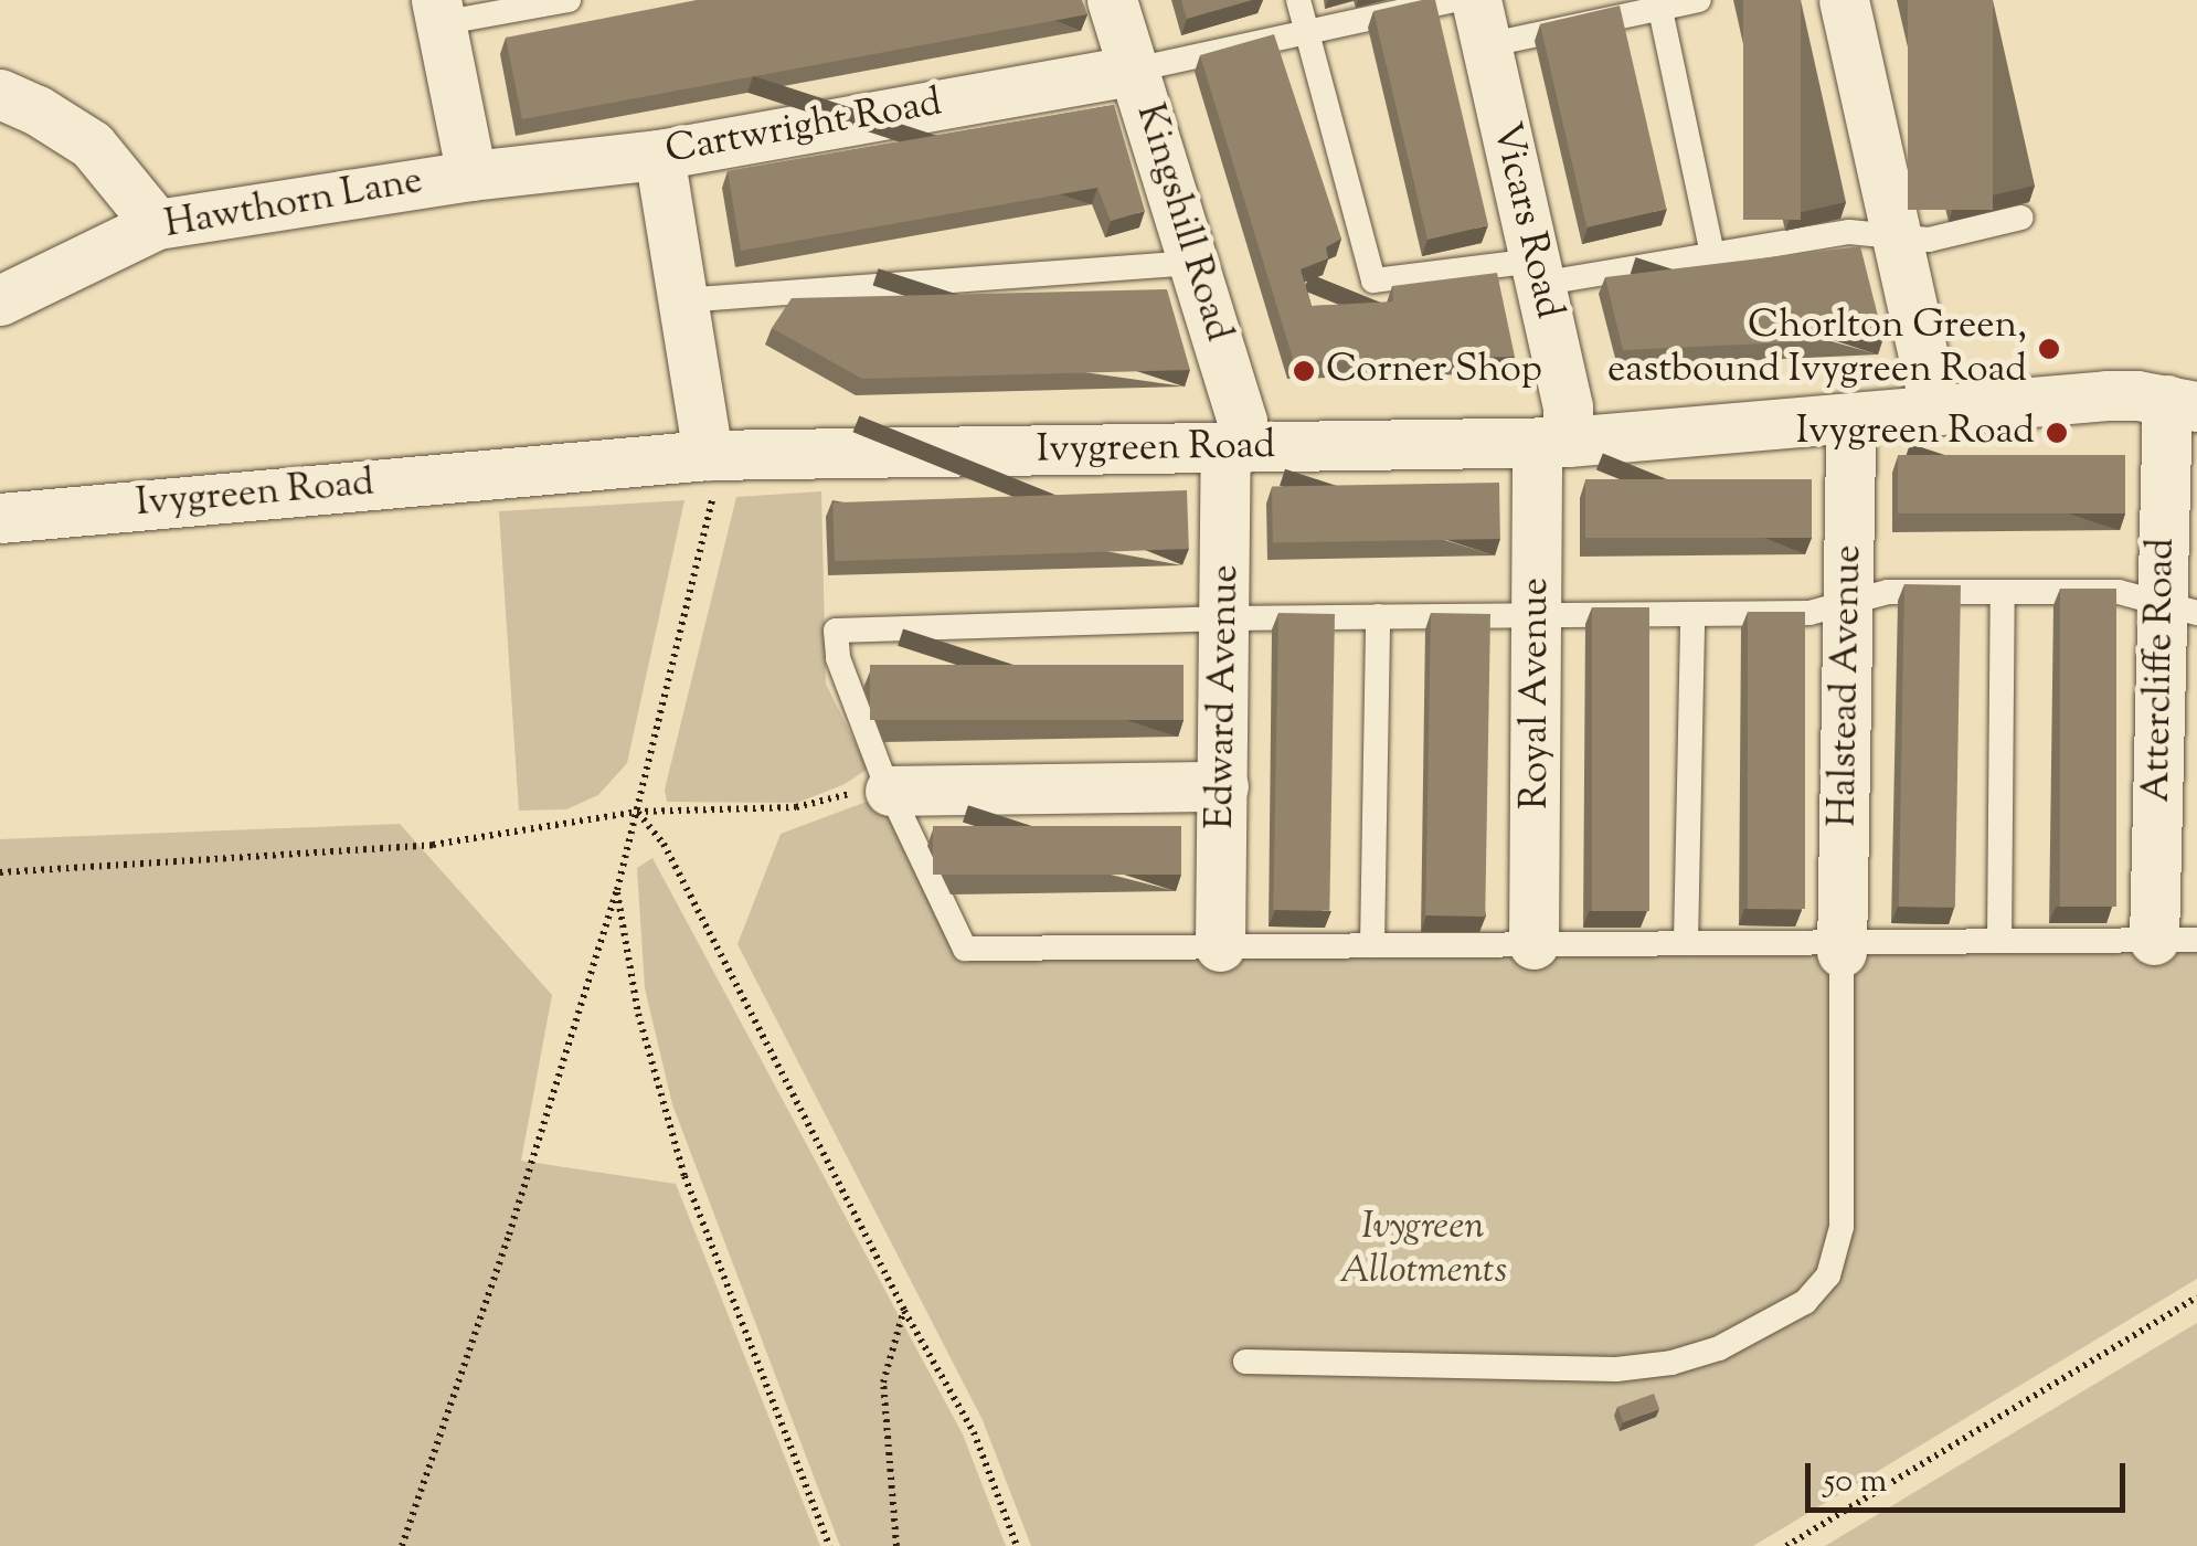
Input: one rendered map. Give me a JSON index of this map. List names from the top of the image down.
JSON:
{
  "streets": {
    "street": [
      "Cartwright Road",
      "Hawthorn Lane",
      "Vicars Road",
      "Kingshill Road",
      "Ivygreen Road",
      "Attercliffe Road",
      "Halstead Avenue",
      "Royal Avenue",
      "Edward Avenue"
    ]
  },
  "crossings": [
    ["Cartwright Road", "Hawthorn Lane"],
    ["Cartwright Road", "Kingshill Road"],
    ["Vicars Road", "Ivygreen Road"],
    ["Vicars Road", "Royal Avenue"],
    ["Kingshill Road", "Ivygreen Road"],
    ["Kingshill Road", "Edward Avenue"],
    ["Ivygreen Road", "Attercliffe Road"],
    ["Ivygreen Road", "Halstead Avenue"],
    ["Ivygreen Road", "Royal Avenue"],
    ["Ivygreen Road", "Edward Avenue"]
  ],
  "parks": ["Ivygreen Allotments"],
  "places": ["Chorlton Green, eastbound Ivygreen Road", "Corner Shop", "Ivygreen Road"],
  "scale_bar": "50 m"
}
